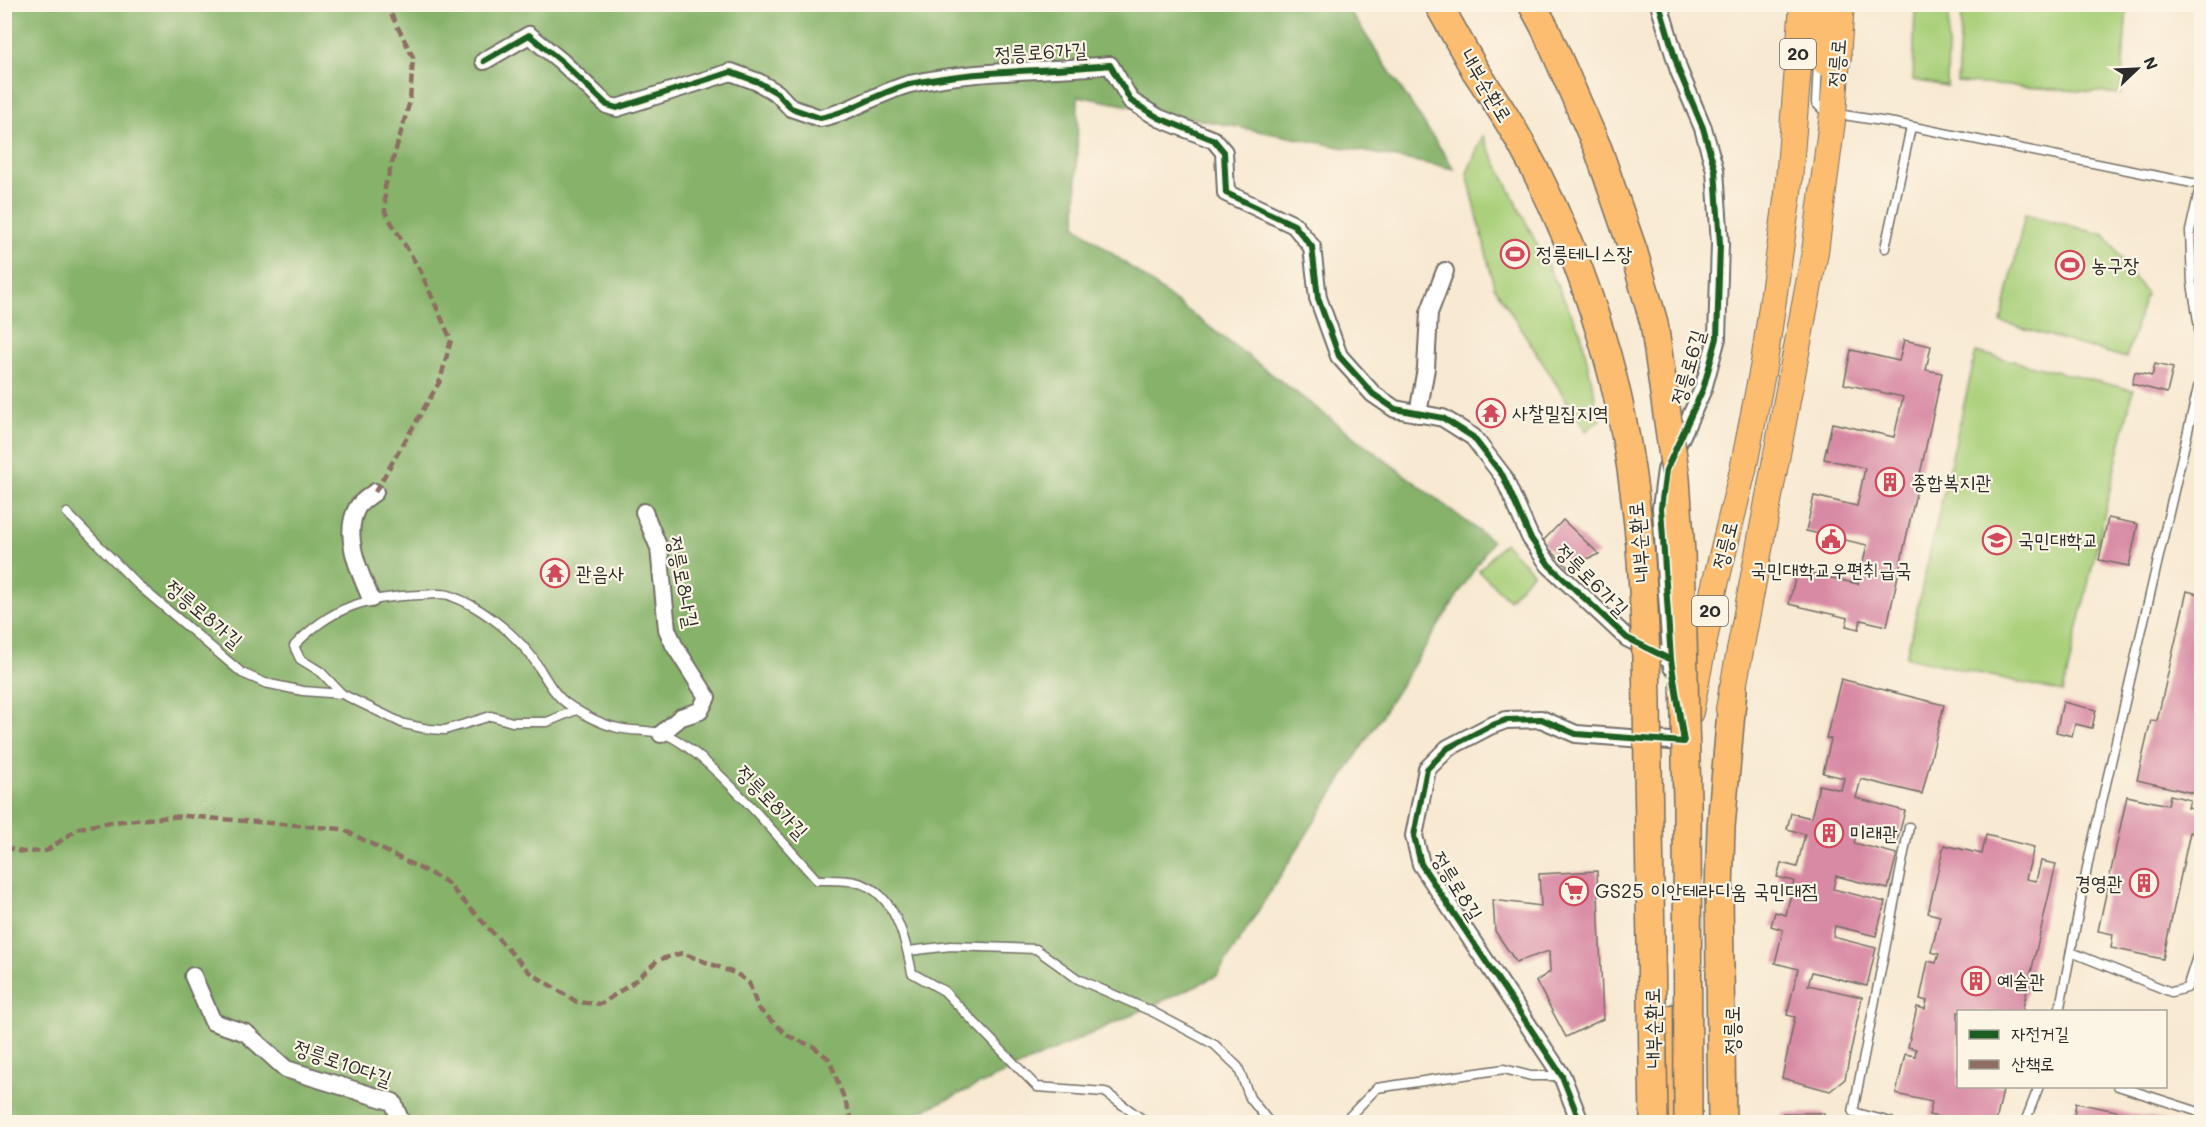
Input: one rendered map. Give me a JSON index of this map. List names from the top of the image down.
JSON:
{
  "streets": {
    "highway": ["내부순환로"],
    "main road": ["20", "정릉로"],
    "street": [
      "정릉로6가길",
      "정릉로6길",
      "정릉로8나길",
      "정릉로8길",
      "정릉로10다길"
    ],
    "lane": ["정릉로8가길"]
  },
  "crossings": [
    ["정릉로6가길", "정릉로6길"],
    ["정릉로", "정릉로6길"],
    ["정릉로", "정릉로8길"],
    ["정릉로6길", "정릉로8길"],
    ["정릉로8나길", "정릉로8가길"]
  ],
  "places": {
    "sports": ["정릉테니스장", "농구장"],
    "temple": ["사찰밀집지역", "관음사"],
    "building": [
      "종합복지관",
      "미래관",
      "경영관",
      "예술관"
    ],
    "public building": ["국민대학교우편취급국"],
    "school or university": ["국민대학교"],
    "supermarket": ["GS25 이안테라디움 국민대점"]
  },
  "legend": ["자전거길", "산책로"],
  "north": "top right"
}
